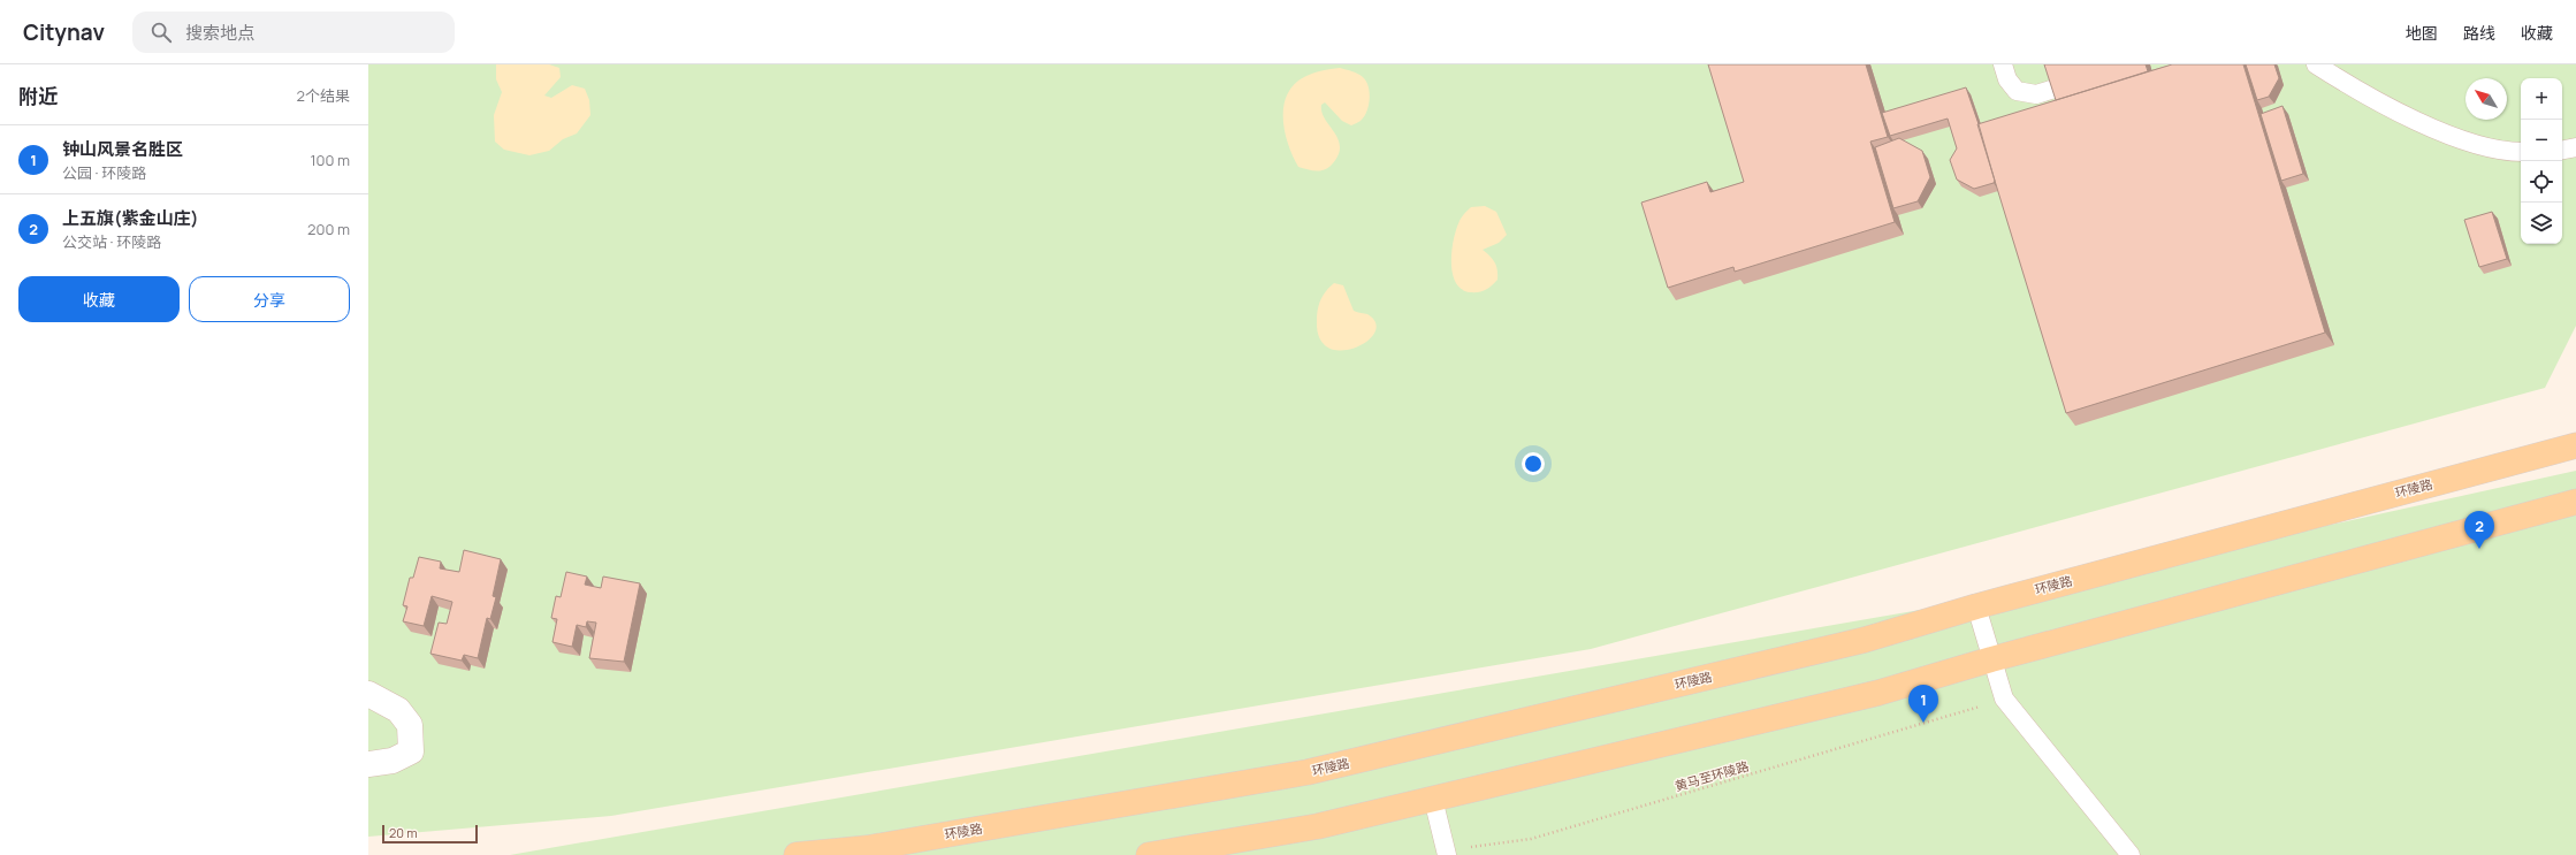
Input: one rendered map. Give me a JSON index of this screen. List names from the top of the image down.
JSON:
{
  "streets": {
    "main road": ["环陵路"],
    "path": ["黄马至环陵路"]
  },
  "scale_bar": "20 m",
  "north": "top left",
  "page": {
    "header": "Citynav",
    "search": "搜索地点",
    "nav": ["地图", "路线", "收藏"],
    "heading": ["附近", "2个结果"],
    "map_buttons": ["+", "−"],
    "list": [
      {
        "mark": "1",
        "name": "钟山风景名胜区",
        "note": "公园 · 环陵路",
        "value": "100 m"
      },
      {
        "mark": "2",
        "name": "上五旗(紫金山庄)",
        "note": "公交站 · 环陵路",
        "value": "200 m"
      }
    ],
    "buttons": ["收藏", "分享"],
    "pins": ["2", "1"],
    "scale": "20 m"
  }
}
